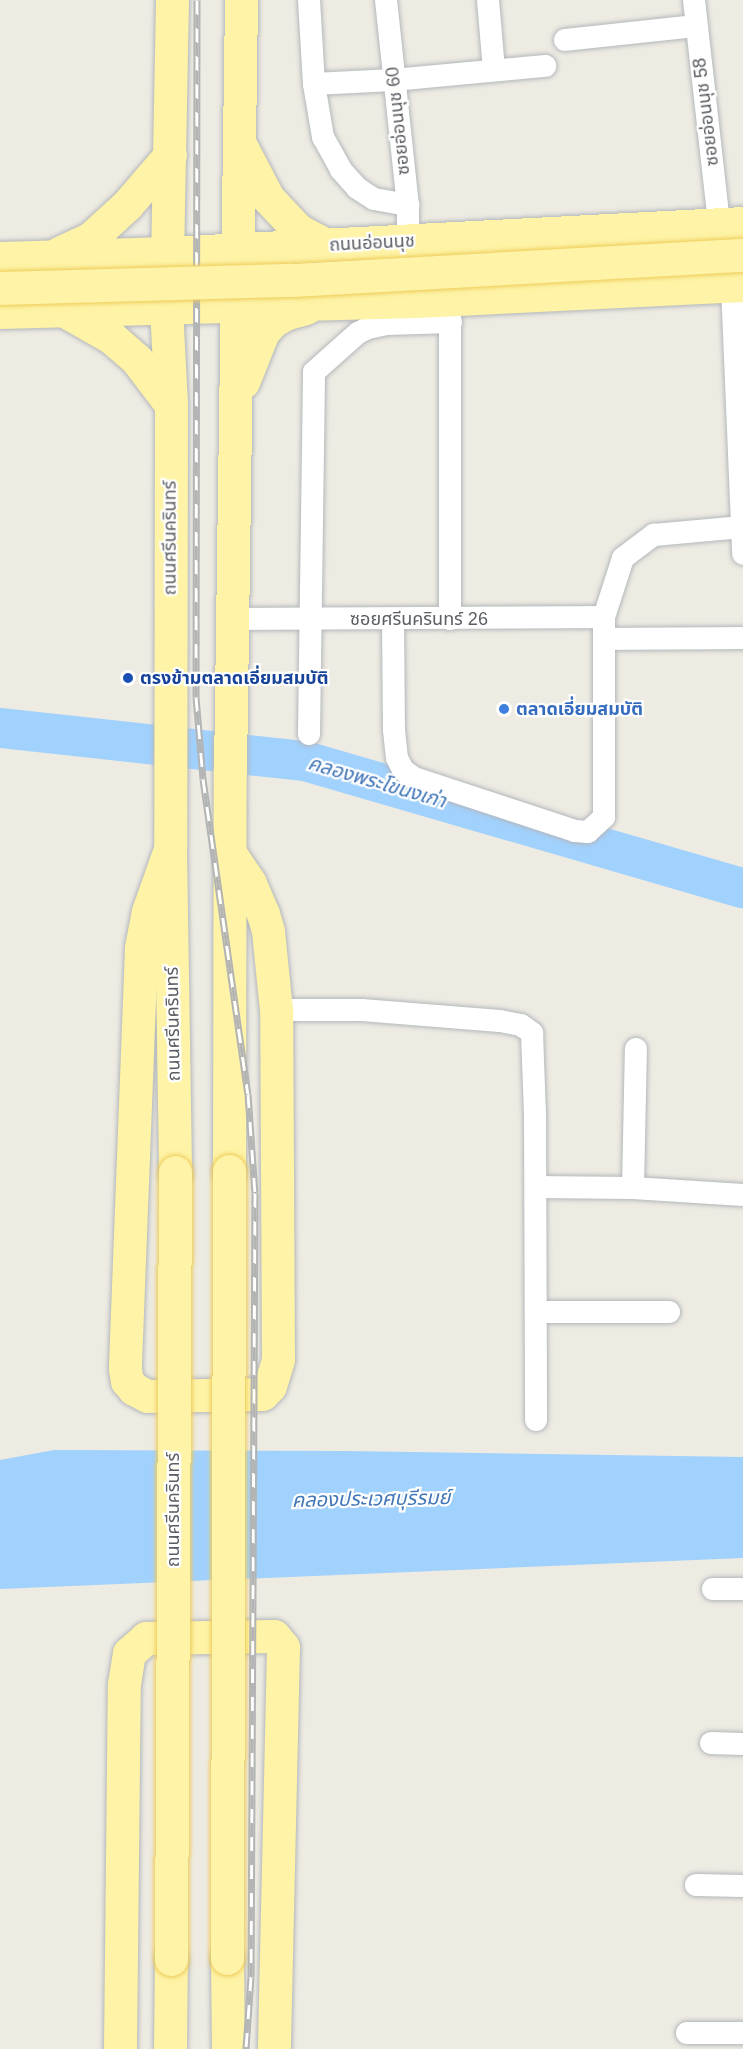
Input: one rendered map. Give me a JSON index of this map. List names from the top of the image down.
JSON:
{
  "streets": {
    "main road": ["ถนนอ่อนนุช", "ถนนศรีนครินทร์"],
    "street": ["ซอยอ่อนนุช 58", "ซอยอ่อนนุช 60", "ซอยศรีนครินทร์ 26"]
  },
  "crossings": [
    ["ซอยอ่อนนุช 58", "ถนนอ่อนนุช"],
    ["ซอยอ่อนนุช 60", "ถนนอ่อนนุช"],
    ["ถนนอ่อนนุช", "ถนนศรีนครินทร์"]
  ],
  "water": ["คลองพระโขนงเก่า", "คลองประเวศบุรีรมย์"],
  "places": ["ตรงข้ามตลาดเอี่ยมสมบัติ", "ตลาดเอี่ยมสมบัติ"]
}
